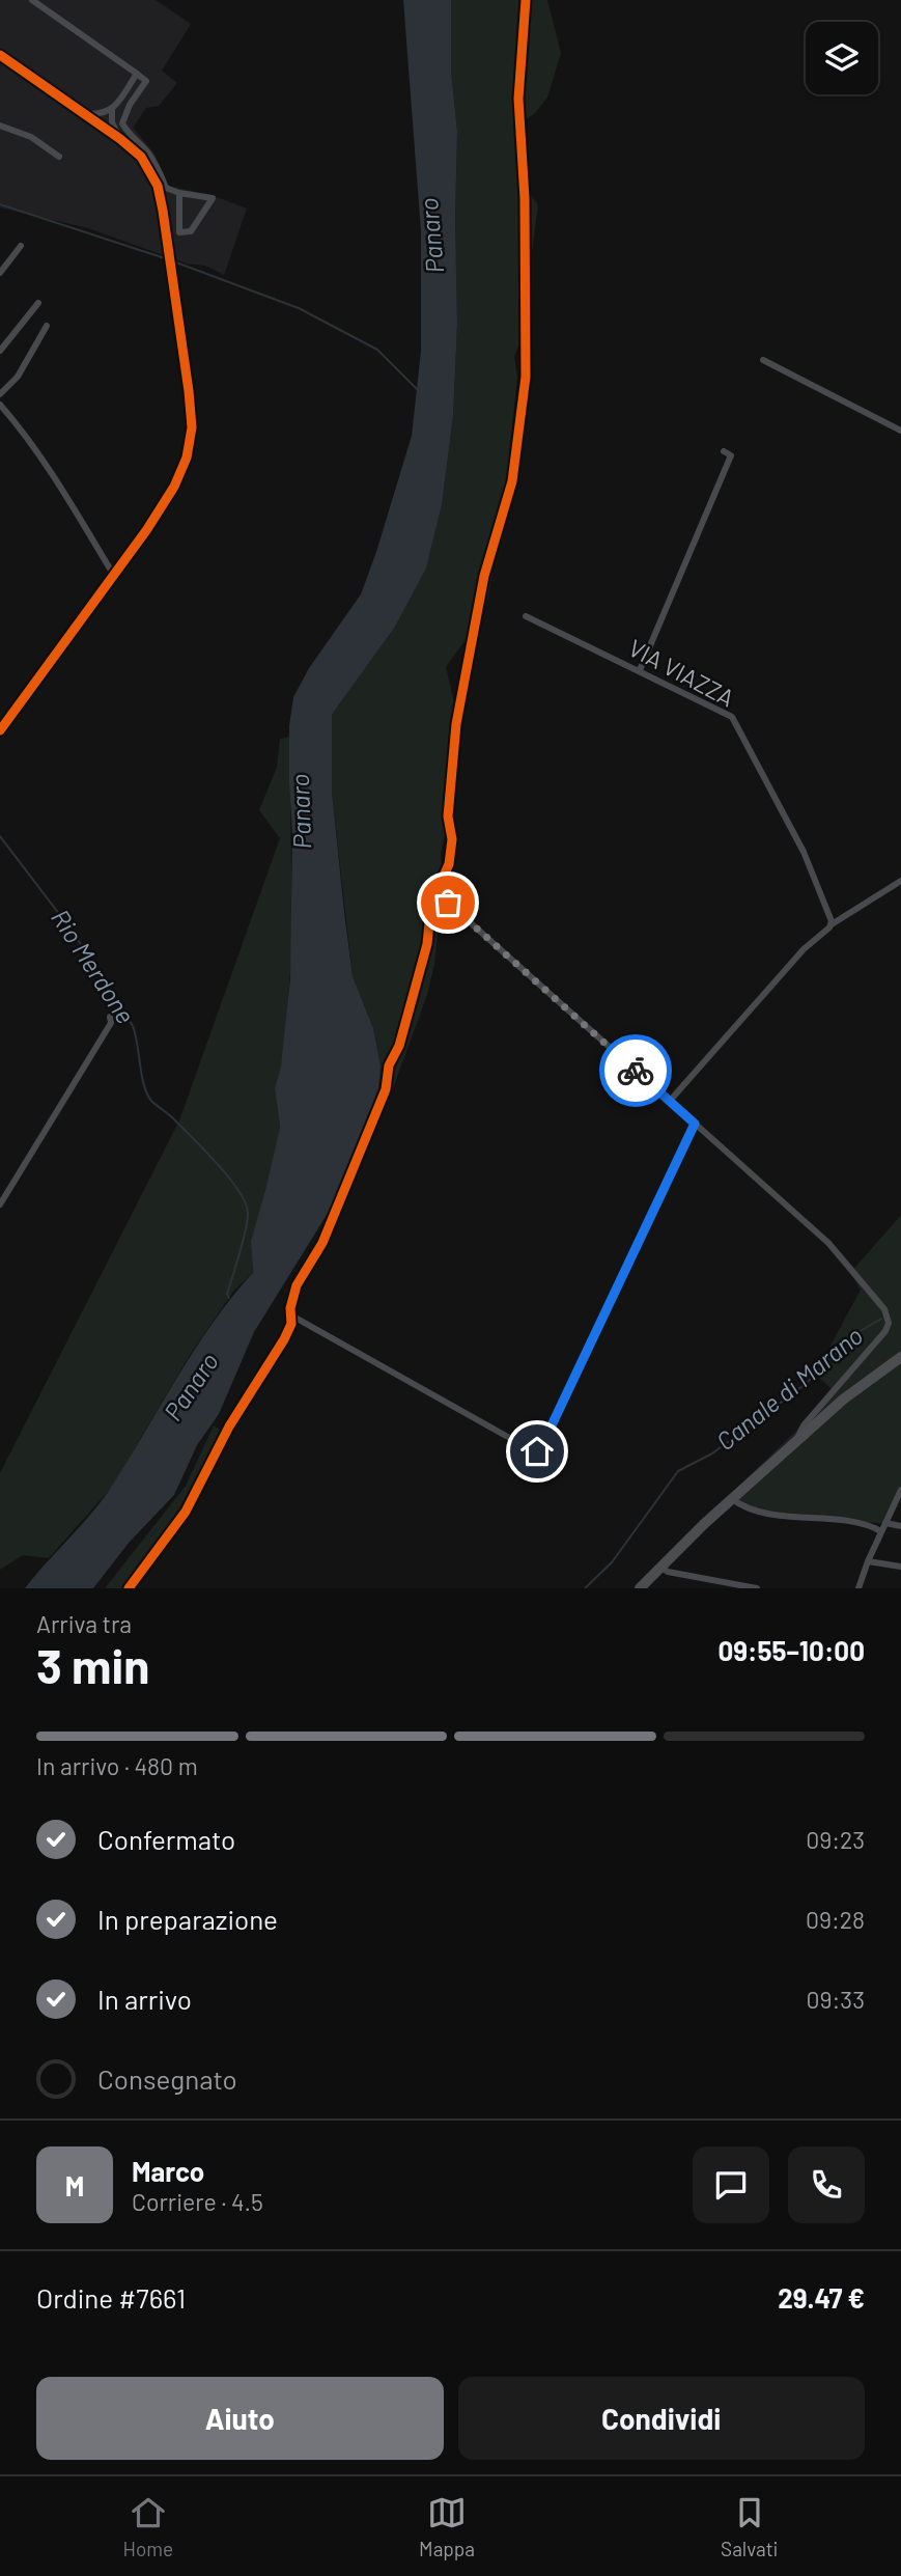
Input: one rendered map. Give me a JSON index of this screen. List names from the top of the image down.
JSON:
{
  "streets": {
    "street": ["VIA VIAZZA"]
  },
  "water": ["Panaro", "Rio Merdone", "Canale di Marano"],
  "page": {
    "heading": ["3 min", "Arriva tra", "09:55–10:00"],
    "panel": [
      "Marco",
      "Corriere · 4.5",
      "Ordine #7661",
      "29.47 €"
    ],
    "bar": "In arrivo · 480 m",
    "list": [
      ["Confermato", "09:23"],
      ["In preparazione", "09:28"],
      ["In arrivo", "09:33"],
      "Consegnato"
    ],
    "round": "M",
    "buttons": ["Aiuto", "Condividi"],
    "tabs": ["Home", "Mappa", "Salvati"]
  }
}
